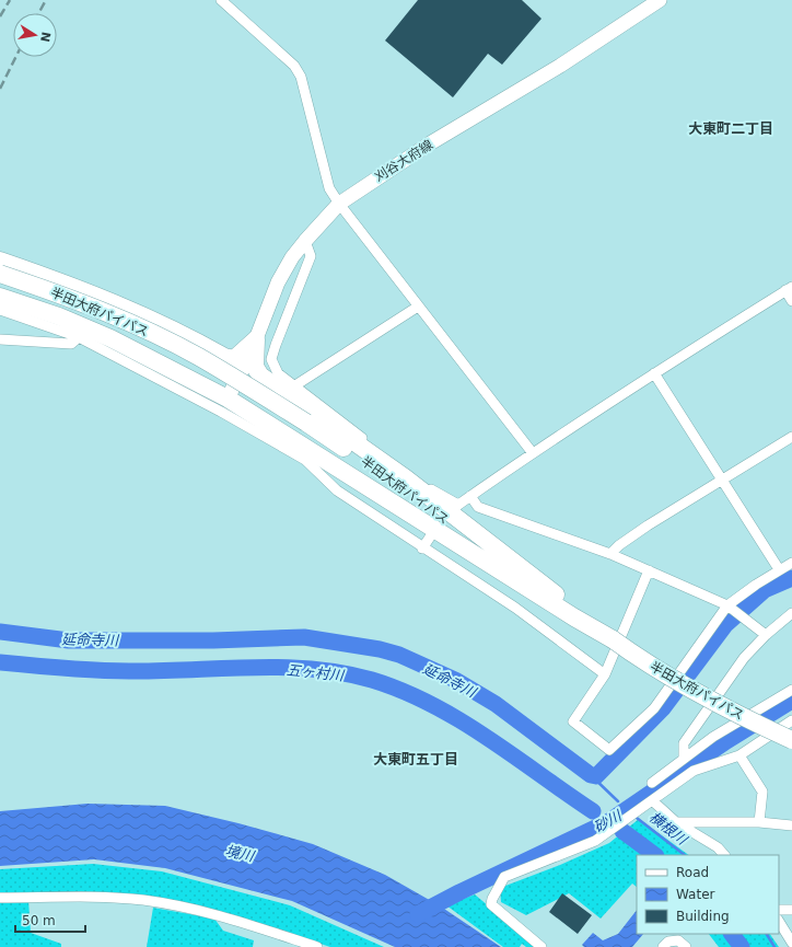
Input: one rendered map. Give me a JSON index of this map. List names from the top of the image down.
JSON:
{
  "streets": {
    "highway": ["半田大府パイパス"],
    "main road": ["刈谷大府線"]
  },
  "districts": ["大東町二丁目", "大東町五丁目"],
  "water": [
    "延命寺川",
    "五ヶ村川",
    "砂川",
    "横根川",
    "境川"
  ],
  "legend": ["Road", "Water", "Building"],
  "scale_bar": "50 m",
  "north": "right"
}
